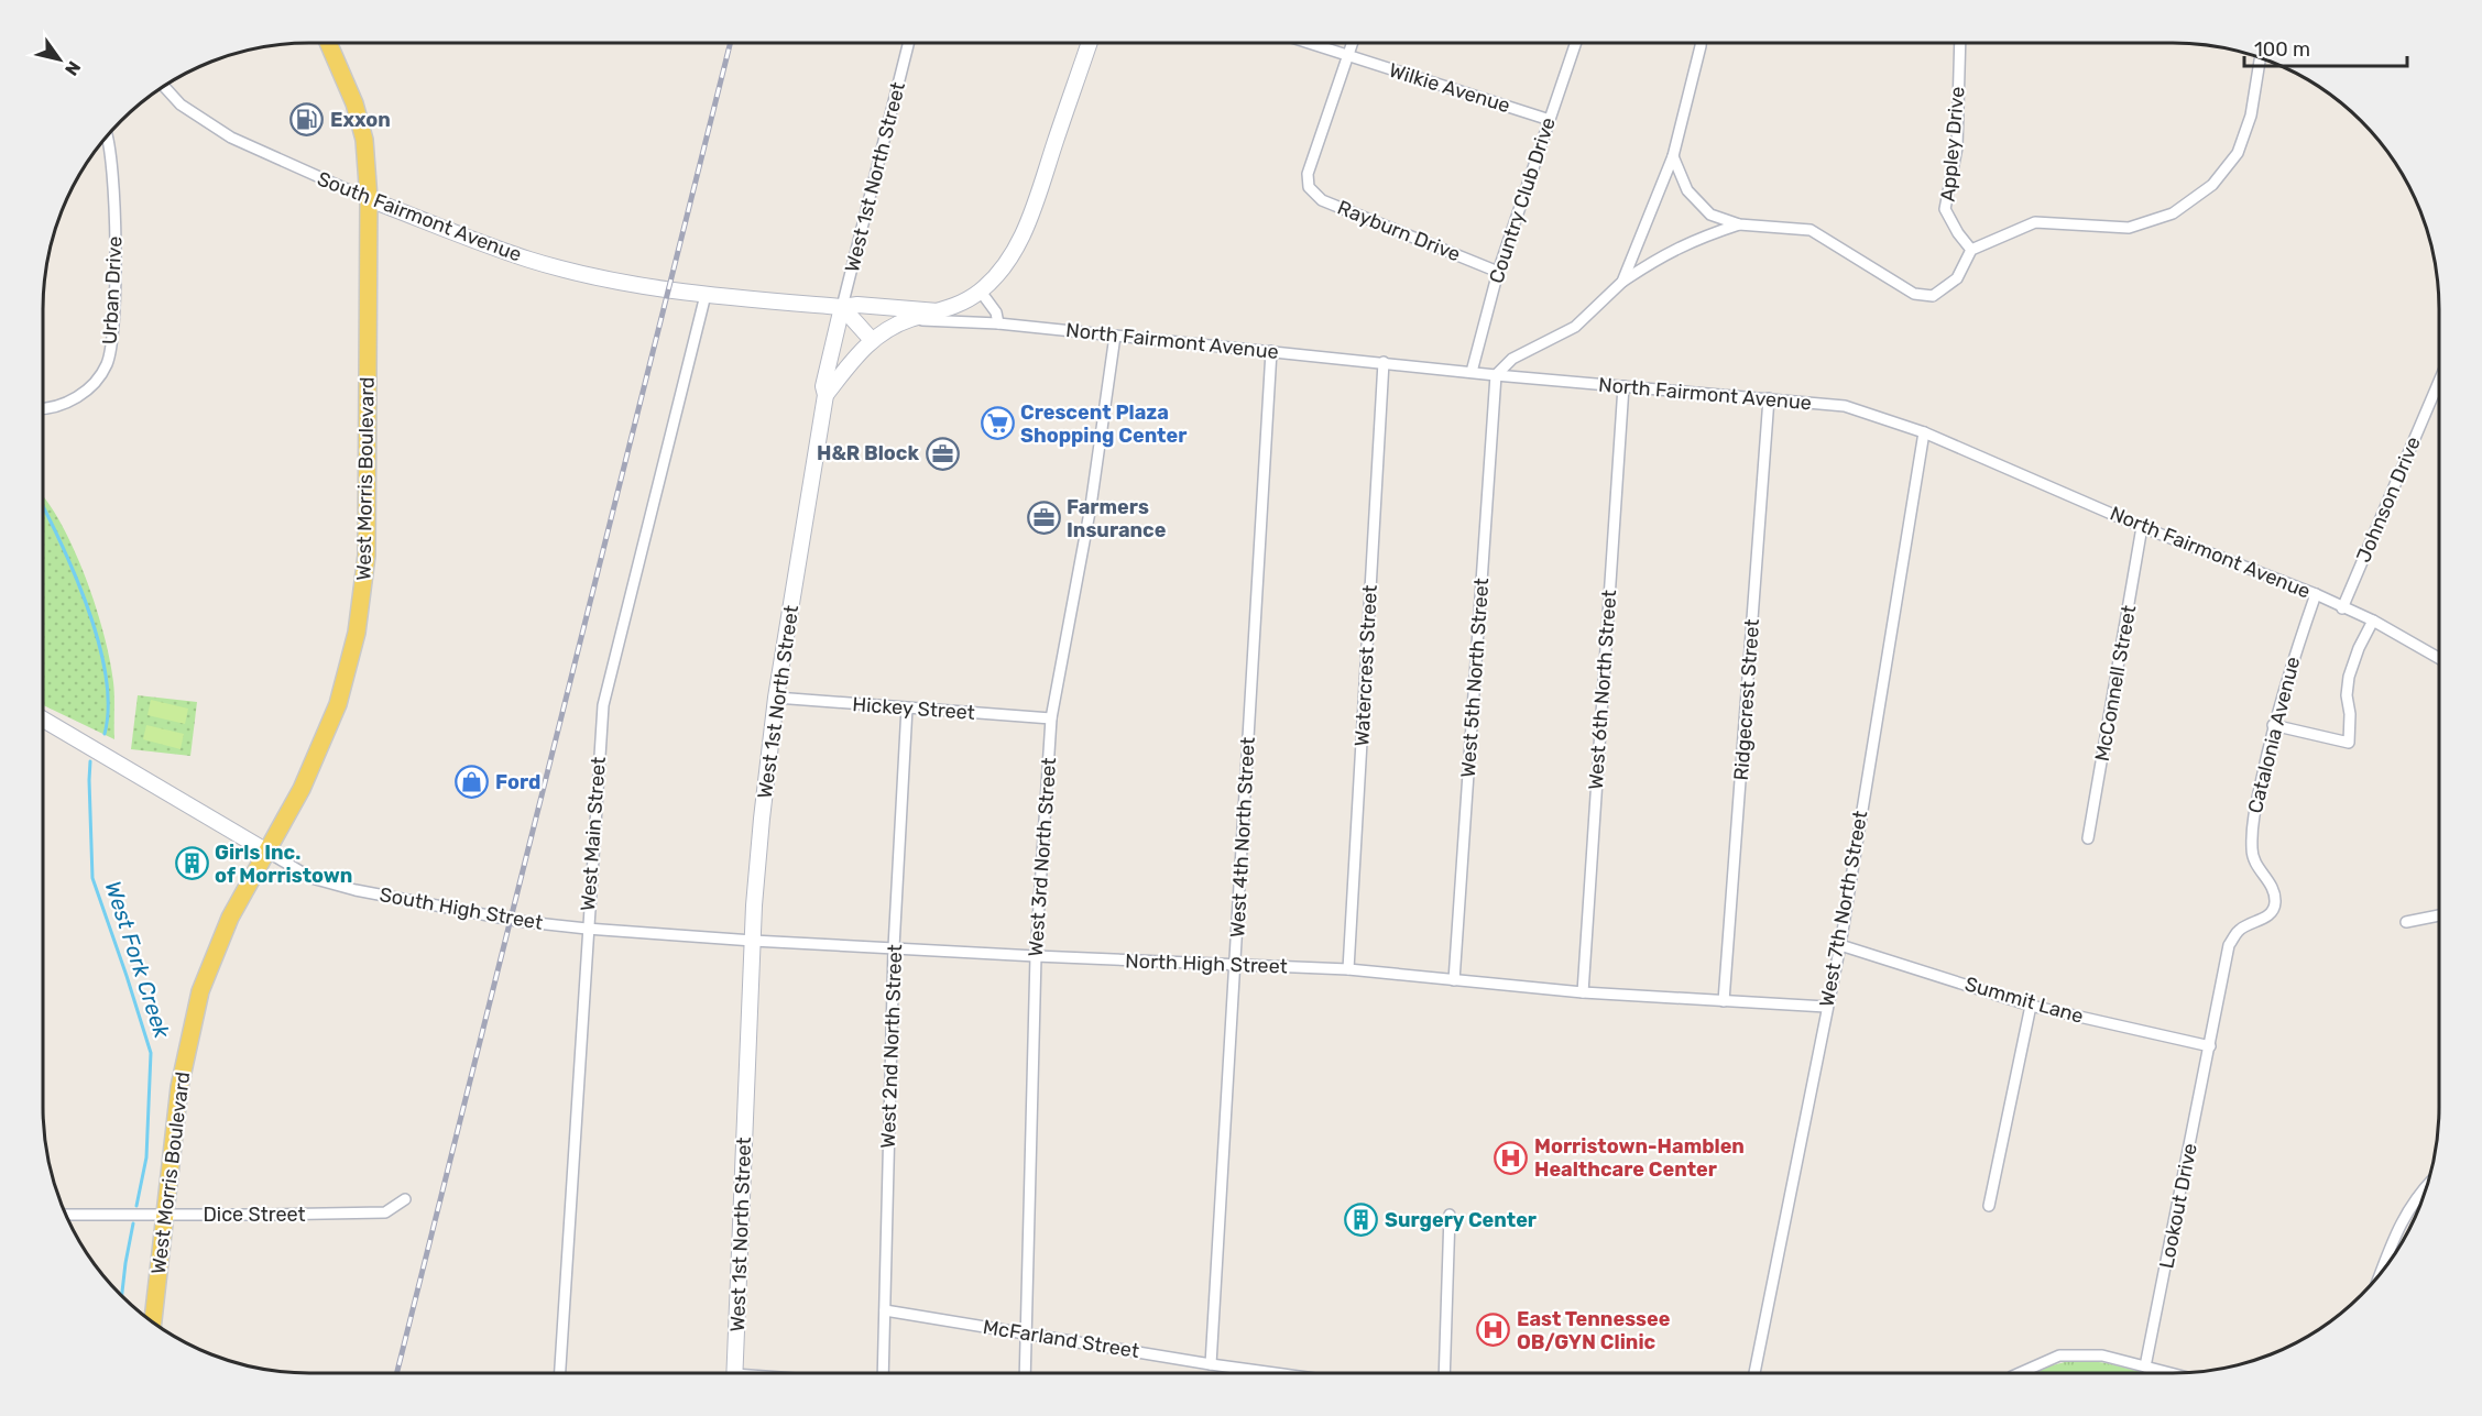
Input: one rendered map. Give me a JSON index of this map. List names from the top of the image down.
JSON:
{
  "streets": {
    "main road": ["West 1st North Street", "South Fairmont Avenue", "West Morris Boulevard"],
    "street": [
      "Wilkie Avenue",
      "Appley Drive",
      "Country Club Drive",
      "Rayburn Drive",
      "Urban Drive",
      "North Fairmont Avenue",
      "Johnson Drive",
      "Watercrest Street",
      "West 5th North Street",
      "McConnell Street",
      "West 6th North Street",
      "Ridgecrest Street",
      "Hickey Street",
      "Catalonia Avenue",
      "West Main Street",
      "West 4th North Street",
      "West 3rd North Street",
      "South High Street",
      "West 7th North Street",
      "North High Street",
      "Summit Lane",
      "West 2nd North Street",
      "Lookout Drive",
      "Dice Street",
      "McFarland Street"
    ]
  },
  "crossings": [
    ["Wilkie Avenue", "Country Club Drive"],
    ["Wilkie Avenue", "Rayburn Drive"],
    ["West 1st North Street", "Hickey Street"],
    ["West 1st North Street", "North High Street"],
    ["Country Club Drive", "Rayburn Drive"],
    ["Country Club Drive", "North Fairmont Avenue"],
    ["South Fairmont Avenue", "West Morris Boulevard"],
    ["South Fairmont Avenue", "West Main Street"],
    ["North Fairmont Avenue", "Johnson Drive"],
    ["North Fairmont Avenue", "Watercrest Street"],
    ["North Fairmont Avenue", "West 5th North Street"],
    ["North Fairmont Avenue", "McConnell Street"],
    ["North Fairmont Avenue", "West 6th North Street"],
    ["North Fairmont Avenue", "Ridgecrest Street"],
    ["North Fairmont Avenue", "Catalonia Avenue"],
    ["North Fairmont Avenue", "West 4th North Street"],
    ["North Fairmont Avenue", "West 3rd North Street"],
    ["North Fairmont Avenue", "West 7th North Street"],
    ["West Morris Boulevard", "South High Street"],
    ["West Morris Boulevard", "Dice Street"],
    ["Watercrest Street", "North High Street"],
    ["West 5th North Street", "North High Street"],
    ["West 6th North Street", "North High Street"],
    ["Ridgecrest Street", "North High Street"],
    ["Hickey Street", "West 3rd North Street"],
    ["Hickey Street", "West 2nd North Street"],
    ["Catalonia Avenue", "Summit Lane"],
    ["Catalonia Avenue", "Lookout Drive"],
    ["West Main Street", "South High Street"],
    ["West Main Street", "North High Street"],
    ["West 4th North Street", "North High Street"],
    ["West 4th North Street", "McFarland Street"],
    ["West 3rd North Street", "North High Street"],
    ["West 3rd North Street", "McFarland Street"],
    ["South High Street", "North High Street"],
    ["West 7th North Street", "North High Street"],
    ["West 7th North Street", "Summit Lane"],
    ["North High Street", "West 2nd North Street"],
    ["Summit Lane", "Lookout Drive"],
    ["West 2nd North Street", "McFarland Street"]
  ],
  "water": ["West Fork Creek"],
  "places": {
    "fuel station": ["Exxon"],
    "supermarket": ["Crescent Plaza Shopping Center"],
    "office": ["H&R Block", "Farmers Insurance"],
    "shop": ["Ford"],
    "building": ["Girls Inc. of Morristown", "Surgery Center"],
    "hospital": ["Morristown-Hamblen Healthcare Center", "East Tennessee OB/GYN Clinic"]
  },
  "scale_bar": "100 m",
  "north": "bottom right"
}
